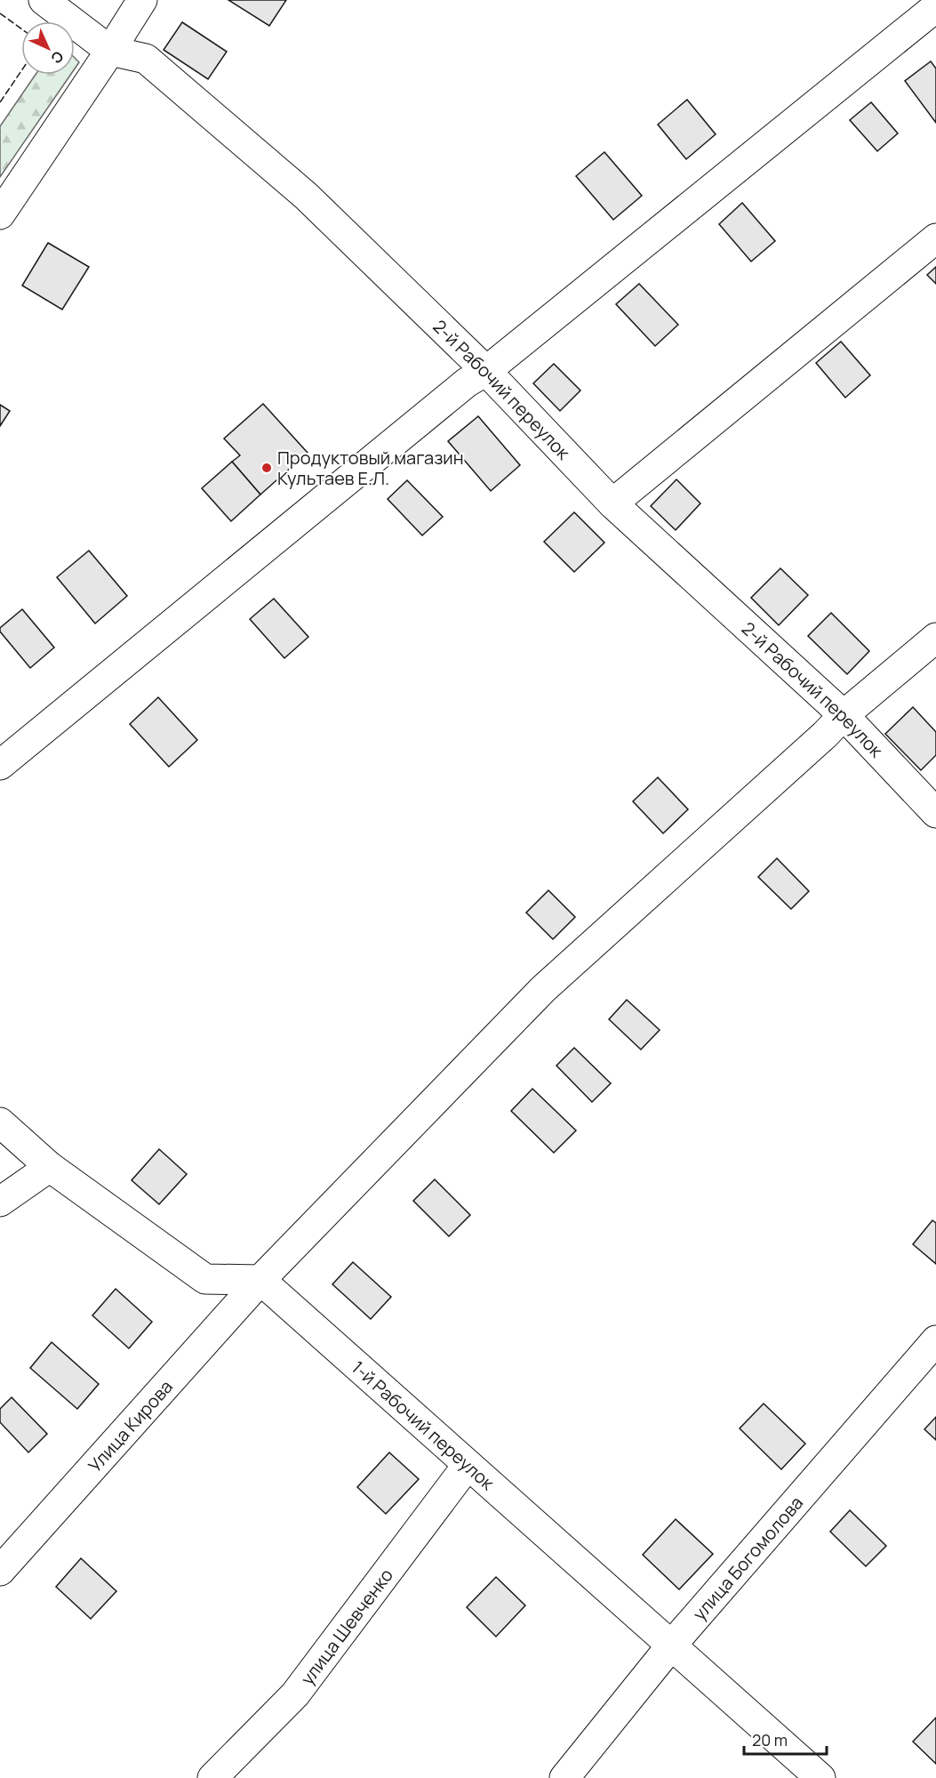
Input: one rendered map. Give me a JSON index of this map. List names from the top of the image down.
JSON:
{
  "streets": {
    "street": [
      "2-й Рабочий переулок",
      "Улица Кирова",
      "1-й Рабочий переулок",
      "улица Богомолова",
      "улица Шевченко"
    ]
  },
  "crossings": [
    ["2-й Рабочий переулок", "Улица Кирова"],
    ["Улица Кирова", "1-й Рабочий переулок"],
    ["1-й Рабочий переулок", "улица Богомолова"],
    ["1-й Рабочий переулок", "улица Шевченко"]
  ],
  "places": ["Продуктовый магазин Культаев Е.Л."],
  "scale_bar": "20 m",
  "north": "bottom right"
}
